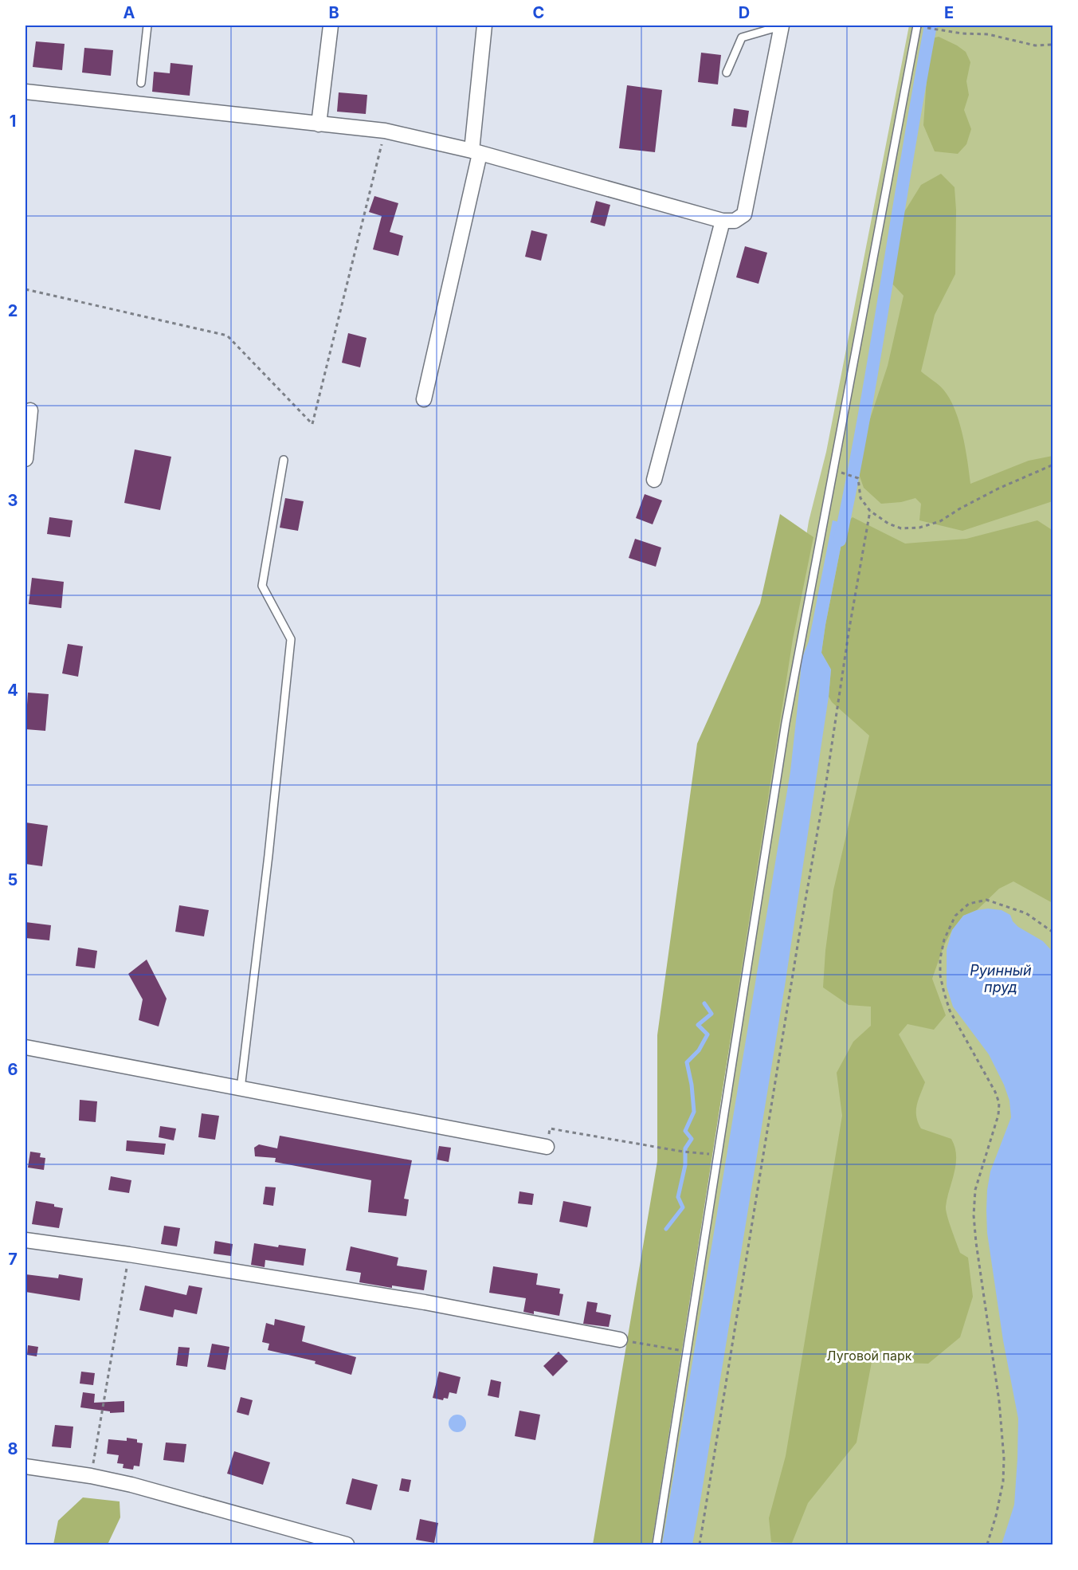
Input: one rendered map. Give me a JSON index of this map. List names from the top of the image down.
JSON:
{
  "water": ["Руинный пруд"],
  "parks": ["Луговой парк"],
  "grid": {
    "columns": [
      "A",
      "B",
      "C",
      "D",
      "E"
    ],
    "rows": [
      "1",
      "2",
      "3",
      "4",
      "5",
      "6",
      "7",
      "8"
    ]
  }
}
